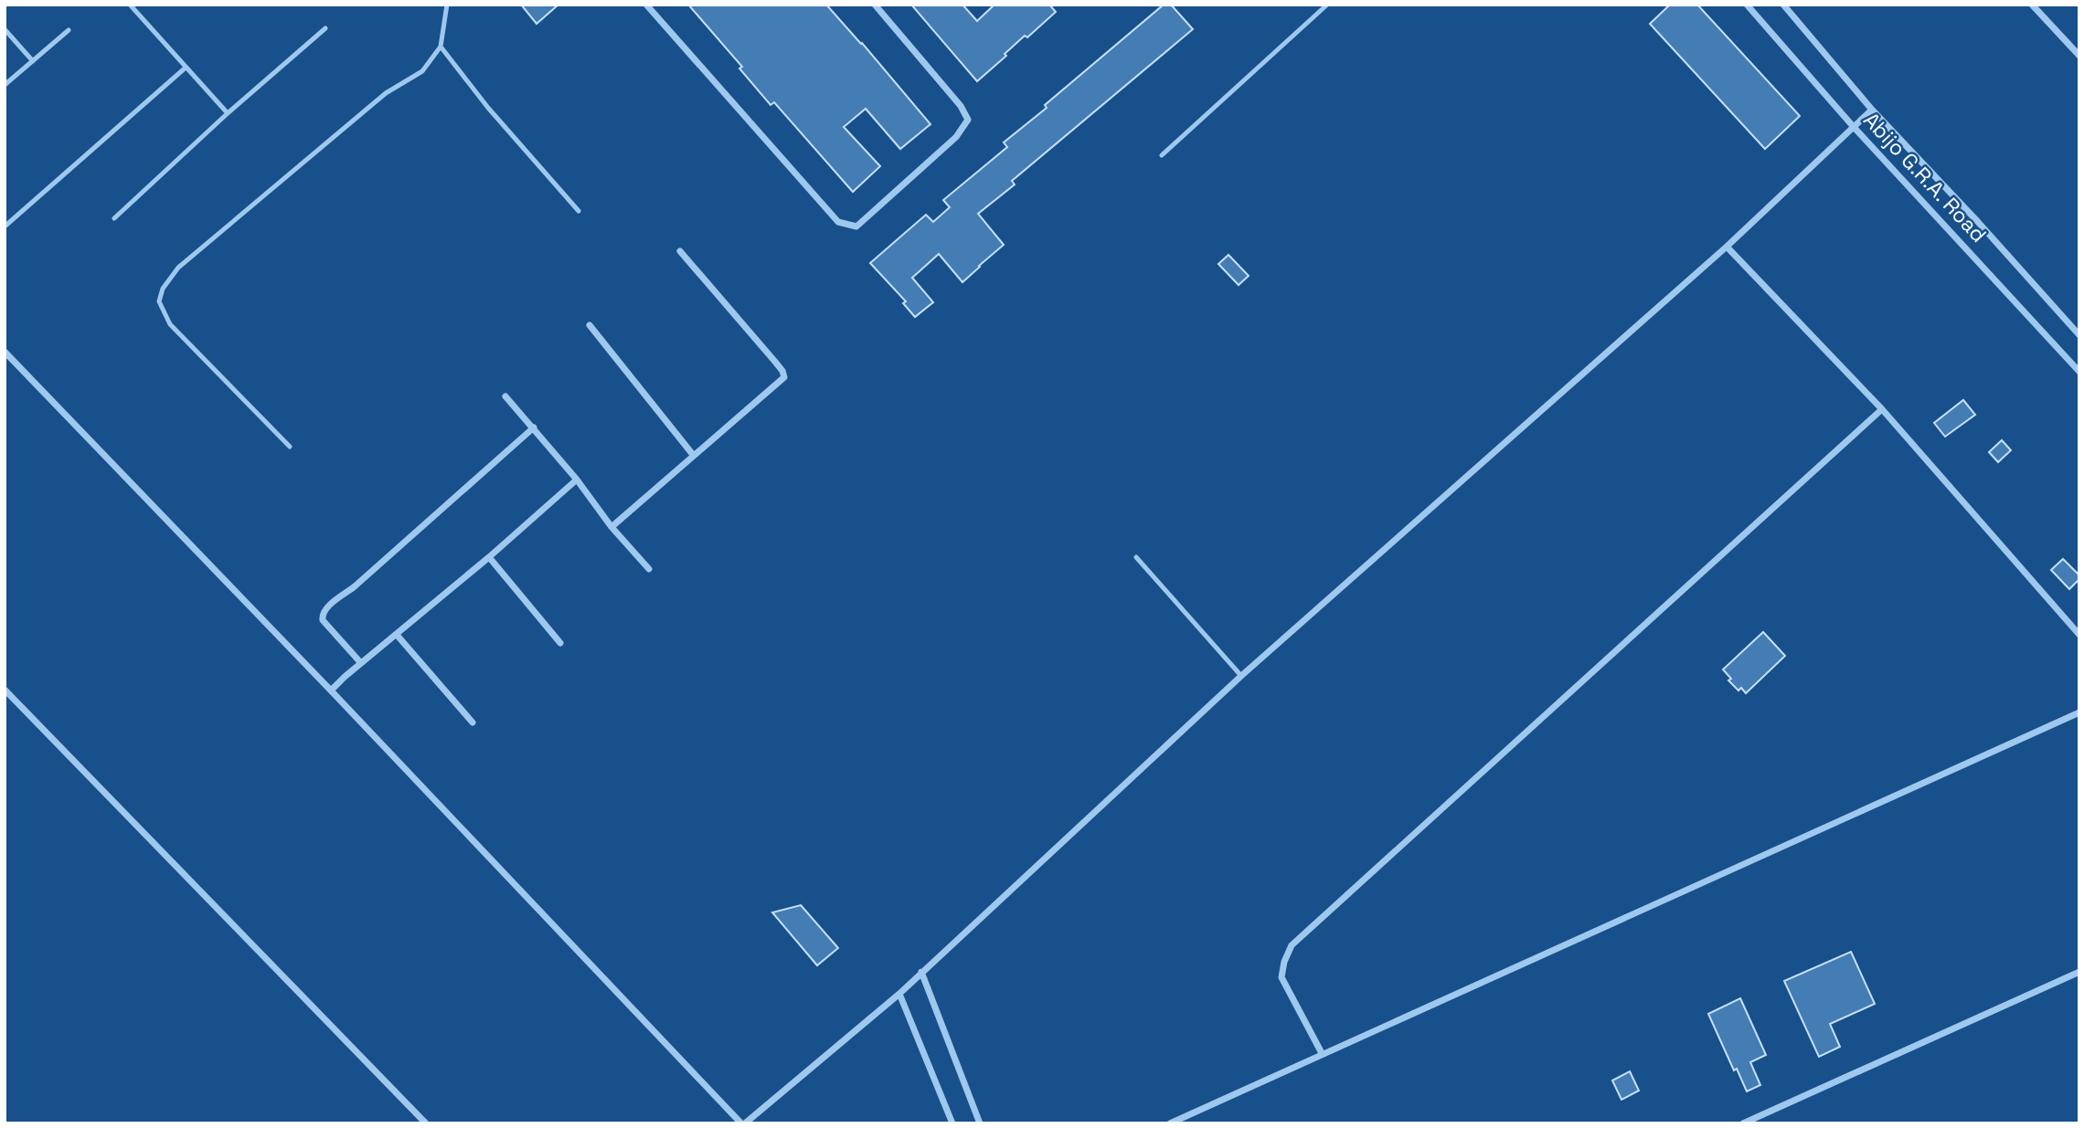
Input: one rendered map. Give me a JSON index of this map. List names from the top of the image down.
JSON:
{
  "streets": {
    "street": ["Abijo G.R.A. Road"]
  }
}
